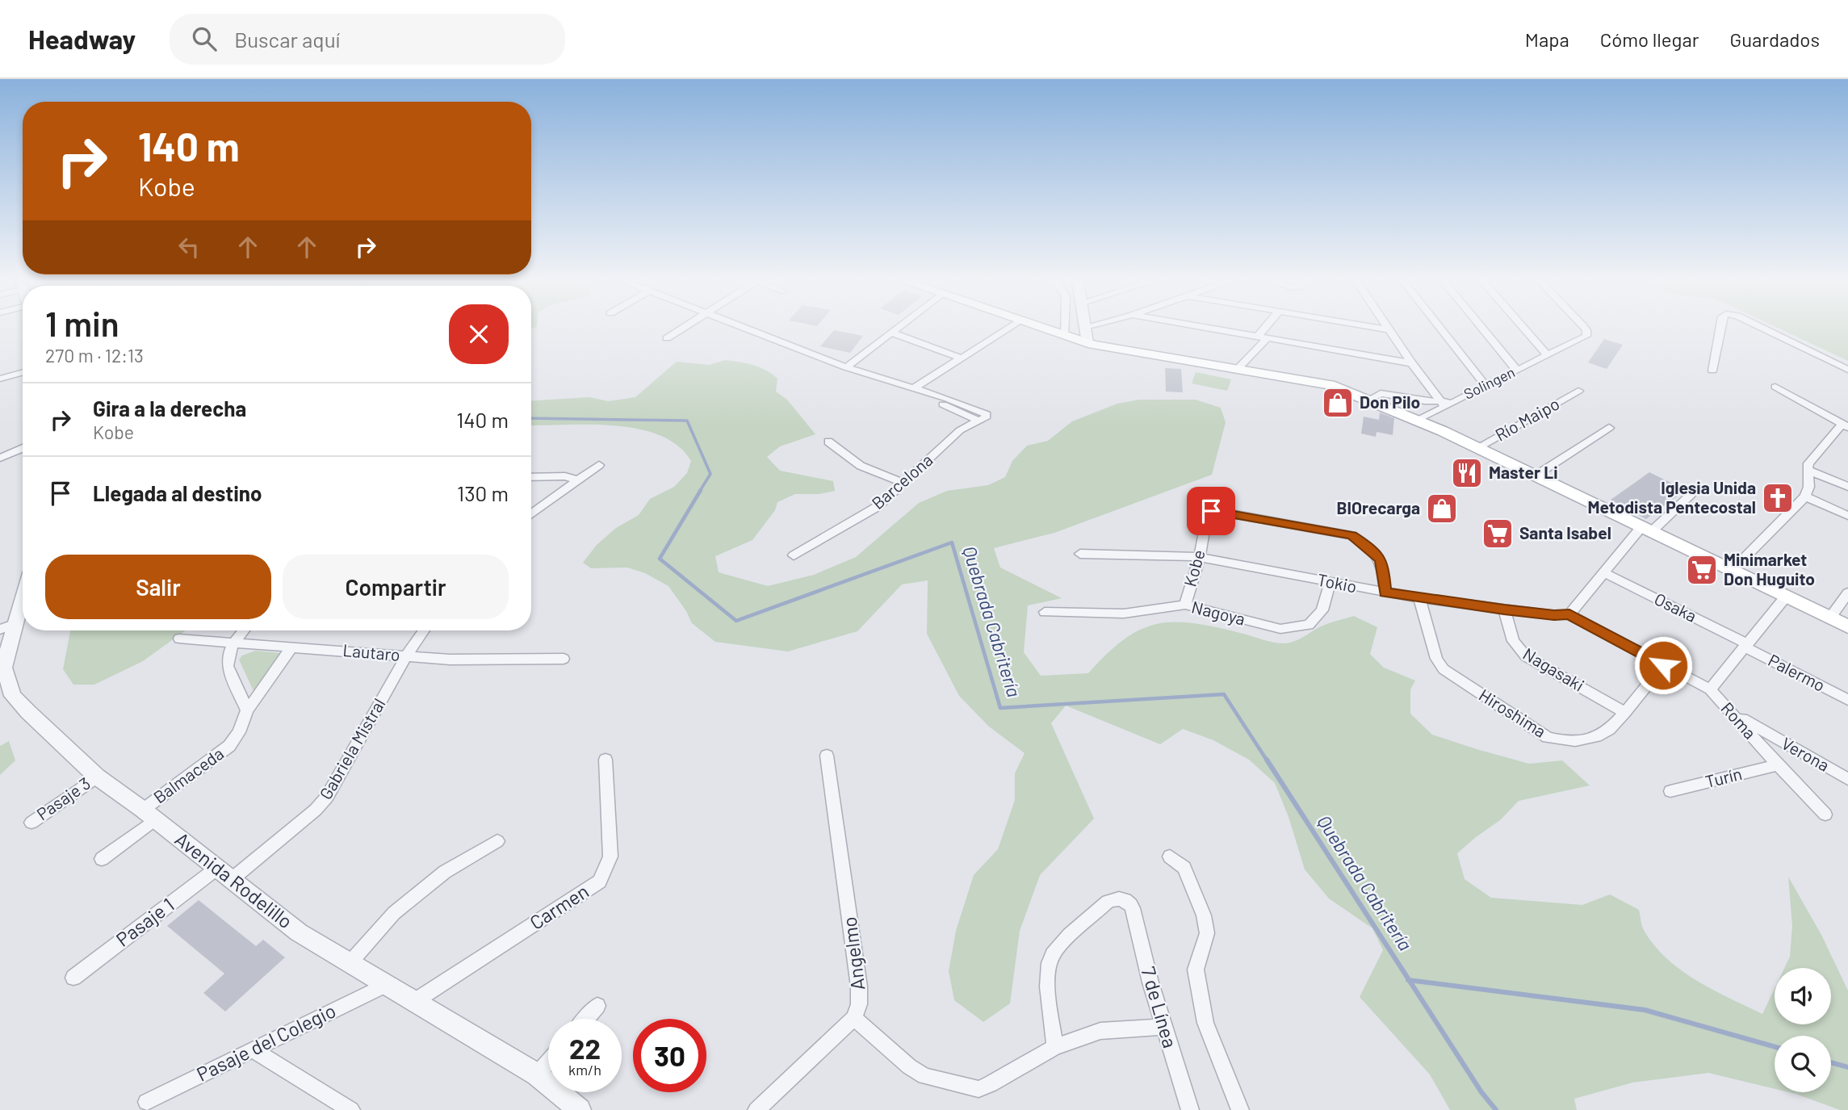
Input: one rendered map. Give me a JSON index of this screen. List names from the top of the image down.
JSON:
{
  "streets": {
    "street": [
      "Solingen",
      "Río Maipo",
      "Barcelona",
      "Kobe",
      "Tokio",
      "Osaka",
      "Nagoya",
      "Lautaro",
      "Nagasaki",
      "Palermo",
      "Hiroshima",
      "Roma",
      "Gabriela Mistral",
      "Verona",
      "Balmaceda",
      "Turín",
      "Pasaje 3",
      "Avenida Rodelillo",
      "Carmen",
      "Pasaje 1",
      "Angelmo",
      "7 de Línea",
      "Pasaje del Colegio"
    ]
  },
  "crossings": [
    ["Kobe", "Tokio"],
    ["Kobe", "Nagoya"],
    ["Tokio", "Nagoya"],
    ["Tokio", "Nagasaki"],
    ["Tokio", "Hiroshima"],
    ["Tokio", "Roma"],
    ["Osaka", "Palermo"],
    ["Osaka", "Roma"],
    ["Lautaro", "Gabriela Mistral"],
    ["Lautaro", "Balmaceda"],
    ["Nagasaki", "Hiroshima"],
    ["Palermo", "Roma"],
    ["Roma", "Verona"],
    ["Roma", "Turín"],
    ["Gabriela Mistral", "Avenida Rodelillo"],
    ["Gabriela Mistral", "Pasaje 1"],
    ["Balmaceda", "Avenida Rodelillo"],
    ["Pasaje 3", "Avenida Rodelillo"],
    ["Avenida Rodelillo", "Carmen"],
    ["Avenida Rodelillo", "Pasaje 1"],
    ["Avenida Rodelillo", "Pasaje del Colegio"]
  ],
  "water": ["Quebrada Cabritería"],
  "places": {
    "shop": ["Don Pilo", "BIOrecarga"],
    "restaurant": ["Master Li"],
    "church": ["Iglesia Unida Metodista Pentecostal"],
    "supermarket": ["Santa Isabel", "Minimarket Don Huguito"]
  },
  "page": {
    "header": "Headway",
    "search": "Buscar aquí",
    "nav": ["Mapa", "Cómo llegar", "Guardados"],
    "turn": ["140 m", "Kobe"],
    "heading": ["1 min", "270 m · 12:13"],
    "list": [
      {
        "name": "Gira a la derecha",
        "note": "Kobe",
        "value": "140 m"
      },
      {
        "name": "Llegada al destino",
        "value": "130 m"
      }
    ],
    "buttons": ["Salir", "Compartir"],
    "speed": "22 km/h",
    "limit": "30"
  }
}
